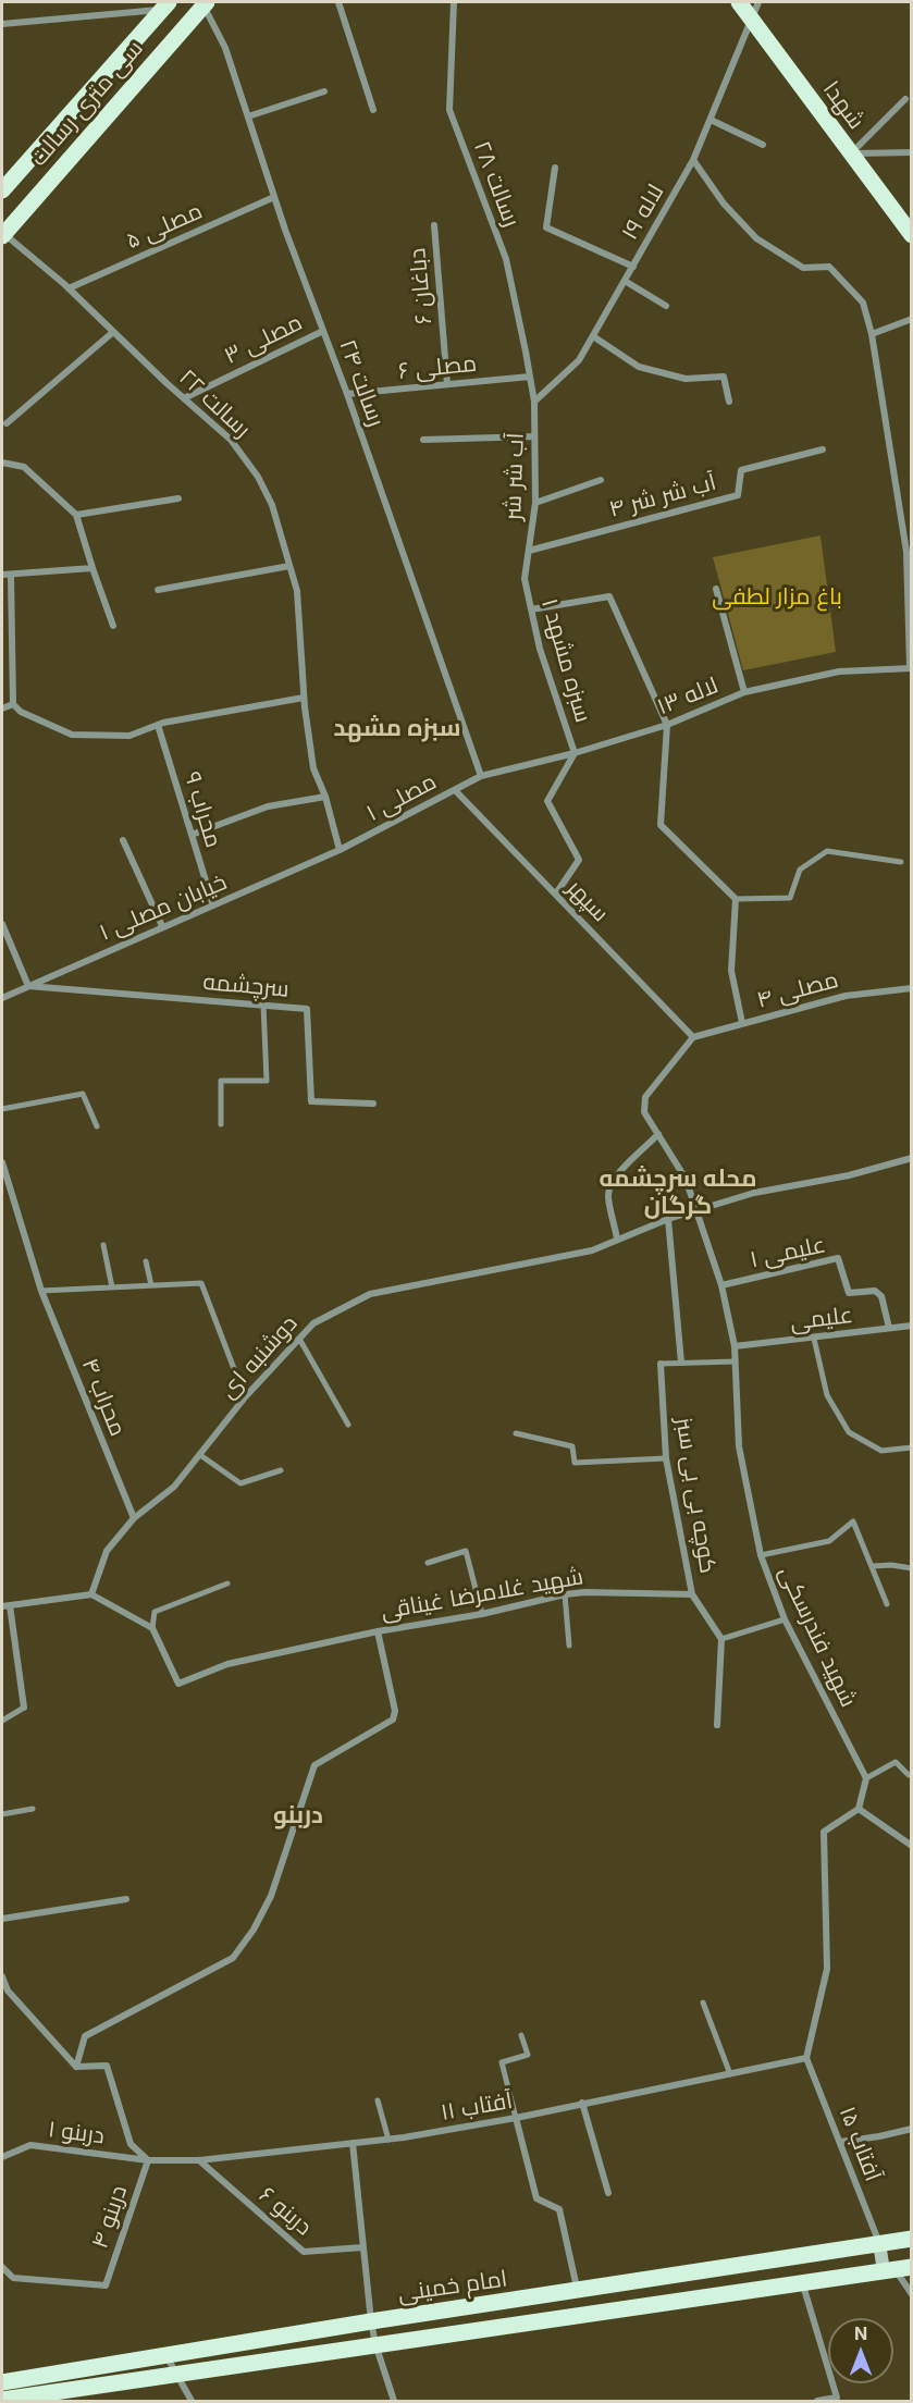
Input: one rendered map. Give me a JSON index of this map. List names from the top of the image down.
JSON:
{
  "streets": {
    "main road": ["سی متری رسالت", "شهدا", "امام خمینی"],
    "street": [
      "۲۸ رسالت",
      "۱۹ لاله",
      "۵ مصلی",
      "۶ دباغان",
      "۳ مصلی",
      "۶ مصلی",
      "۲۴ رسالت",
      "۲۲ رسالت",
      "آب شر شر",
      "۴ آب شر شر",
      "۱ سبزه مشهد",
      "لاله ۱۳",
      "۱ مصلی",
      "۹ محراب",
      "سپهر",
      "خیابان مصلی ۱",
      "سرچشمه",
      "۴ مصلی",
      "۱ علیمی",
      "علیمی",
      "دوشنبه ای",
      "۴ محراب",
      "کوچه بی بی سبز",
      "شهید غلامرضا غیناقی",
      "شهید فندرسکی",
      "آفتاب ۱۱",
      "دربنو ۱",
      "آفتاب ۱۵",
      "۶ دربنو",
      "۴ دربنو"
    ]
  },
  "crossings": [
    ["سی متری رسالت", "۲۴ رسالت"],
    ["سی متری رسالت", "۲۲ رسالت"],
    ["شهدا", "۱۹ لاله"],
    ["۲۸ رسالت", "۶ مصلی"],
    ["۲۸ رسالت", "آب شر شر"],
    ["۱۹ لاله", "آب شر شر"],
    ["۵ مصلی", "۲۴ رسالت"],
    ["۵ مصلی", "۲۲ رسالت"],
    ["۶ دباغان", "۶ مصلی"],
    ["۳ مصلی", "۲۴ رسالت"],
    ["۳ مصلی", "۲۲ رسالت"],
    ["۶ مصلی", "۲۴ رسالت"],
    ["۶ مصلی", "آب شر شر"],
    ["۲۴ رسالت", "لاله ۱۳"],
    ["۲۴ رسالت", "۱ مصلی"],
    ["۲۲ رسالت", "۱ مصلی"],
    ["۲۲ رسالت", "خیابان مصلی ۱"],
    ["آب شر شر", "۴ آب شر شر"],
    ["آب شر شر", "۱ سبزه مشهد"],
    ["۱ سبزه مشهد", "لاله ۱۳"],
    ["لاله ۱۳", "۱ مصلی"],
    ["۱ مصلی", "سپهر"],
    ["۱ مصلی", "خیابان مصلی ۱"],
    ["۹ محراب", "خیابان مصلی ۱"],
    ["سپهر", "۴ مصلی"],
    ["سپهر", "شهید فندرسکی"],
    ["خیابان مصلی ۱", "سرچشمه"],
    ["۴ مصلی", "شهید فندرسکی"],
    ["۱ علیمی", "علیمی"],
    ["۱ علیمی", "شهید فندرسکی"],
    ["علیمی", "شهید فندرسکی"],
    ["دوشنبه ای", "۴ محراب"],
    ["دوشنبه ای", "شهید فندرسکی"],
    ["کوچه بی بی سبز", "شهید غلامرضا غیناقی"],
    ["آفتاب ۱۱", "دربنو ۱"],
    ["آفتاب ۱۱", "آفتاب ۱۵"],
    ["آفتاب ۱۱", "۶ دربنو"],
    ["آفتاب ۱۱", "۴ دربنو"],
    ["دربنو ۱", "۴ دربنو"],
    ["آفتاب ۱۵", "امام خمینی"]
  ],
  "districts": ["سبزه مشهد", "محله سرچشمه گرگان", "دربنو"],
  "parks": ["باغ مزار لطفی"],
  "north": "top"
}
